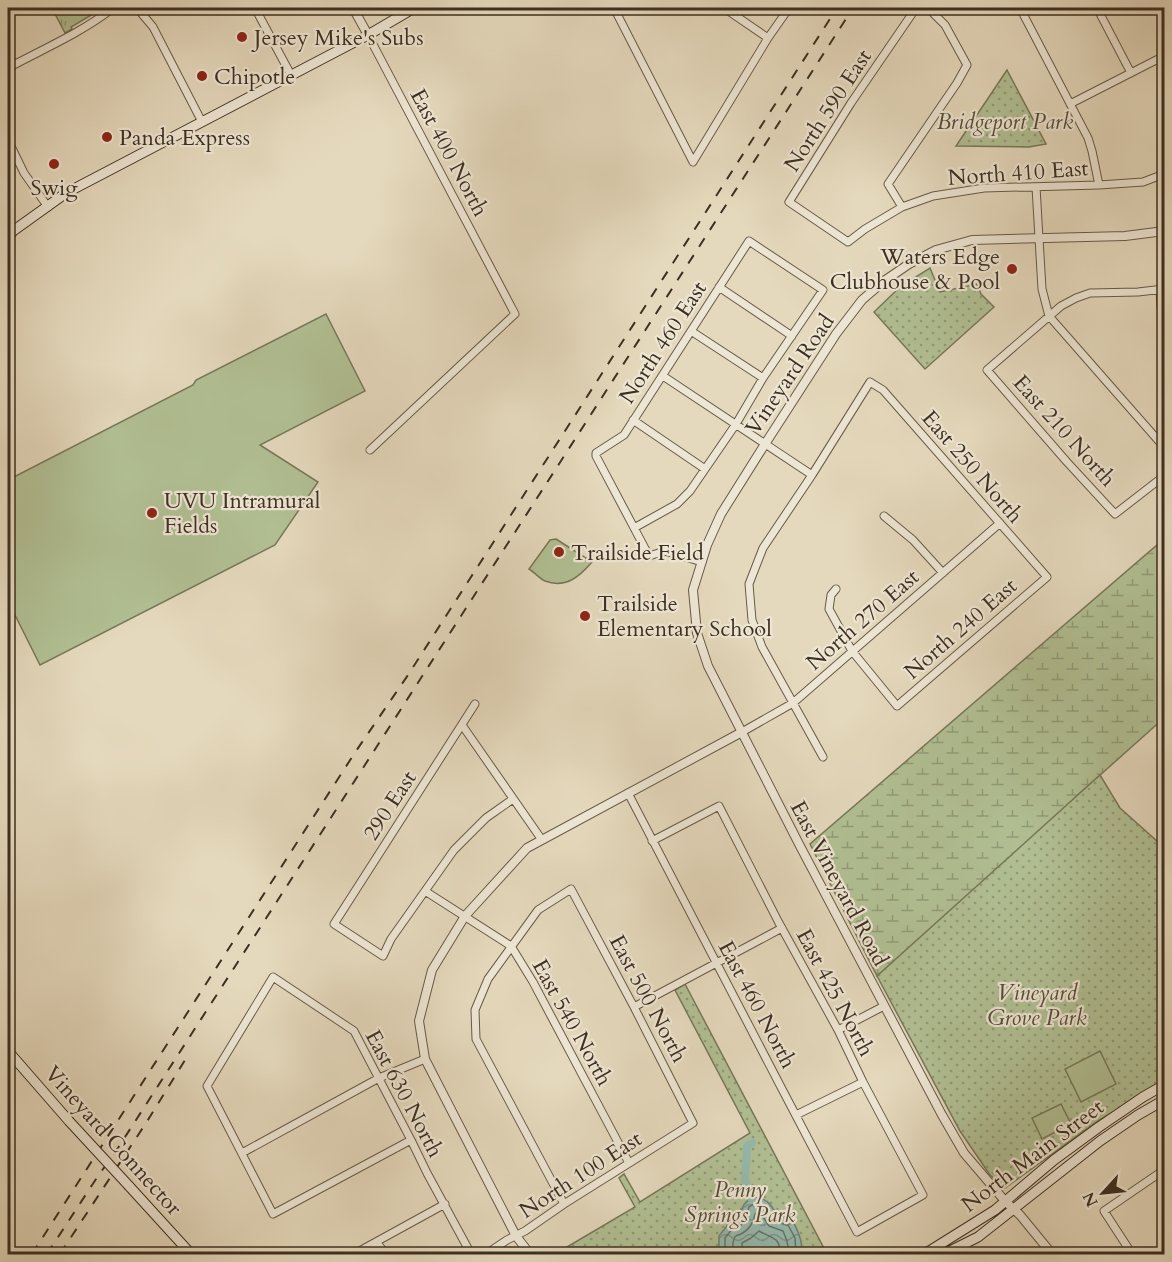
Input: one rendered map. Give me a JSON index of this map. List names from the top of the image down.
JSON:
{
  "streets": {
    "main road": ["Vineyard Connector", "North Main Street"],
    "street": [
      "North 590 East",
      "East 400 North",
      "North 410 East",
      "North 460 East",
      "Vineyard Road",
      "East 210 North",
      "East 250 North",
      "North 270 East",
      "North 240 East",
      "290 East",
      "East Vineyard Road",
      "East 425 North",
      "East 500 North",
      "East 460 North",
      "East 540 North",
      "East 630 North",
      "North 100 East"
    ]
  },
  "crossings": [
    ["North 590 East", "North 410 East"],
    ["Vineyard Road", "East Vineyard Road"],
    ["East 250 North", "North 270 East"],
    ["East 250 North", "North 240 East"],
    ["North 270 East", "North 240 East"],
    ["North 270 East", "East Vineyard Road"],
    ["290 East", "East 540 North"],
    ["East Vineyard Road", "North Main Street"],
    ["East 425 North", "East 460 North"],
    ["East 500 North", "East 540 North"],
    ["East 500 North", "North 100 East"],
    ["East 540 North", "North 100 East"]
  ],
  "parks": ["Bridgeport Park", "Vineyard Grove Park", "Penny Springs Park"],
  "places": [
    "Jersey Mike's Subs",
    "Chipotle",
    "Panda Express",
    "Swig",
    "Waters Edge Clubhouse & Pool",
    "UVU Intramural Fields",
    "Trailside Field",
    "Trailside Elementary School"
  ],
  "north": "bottom left"
}
